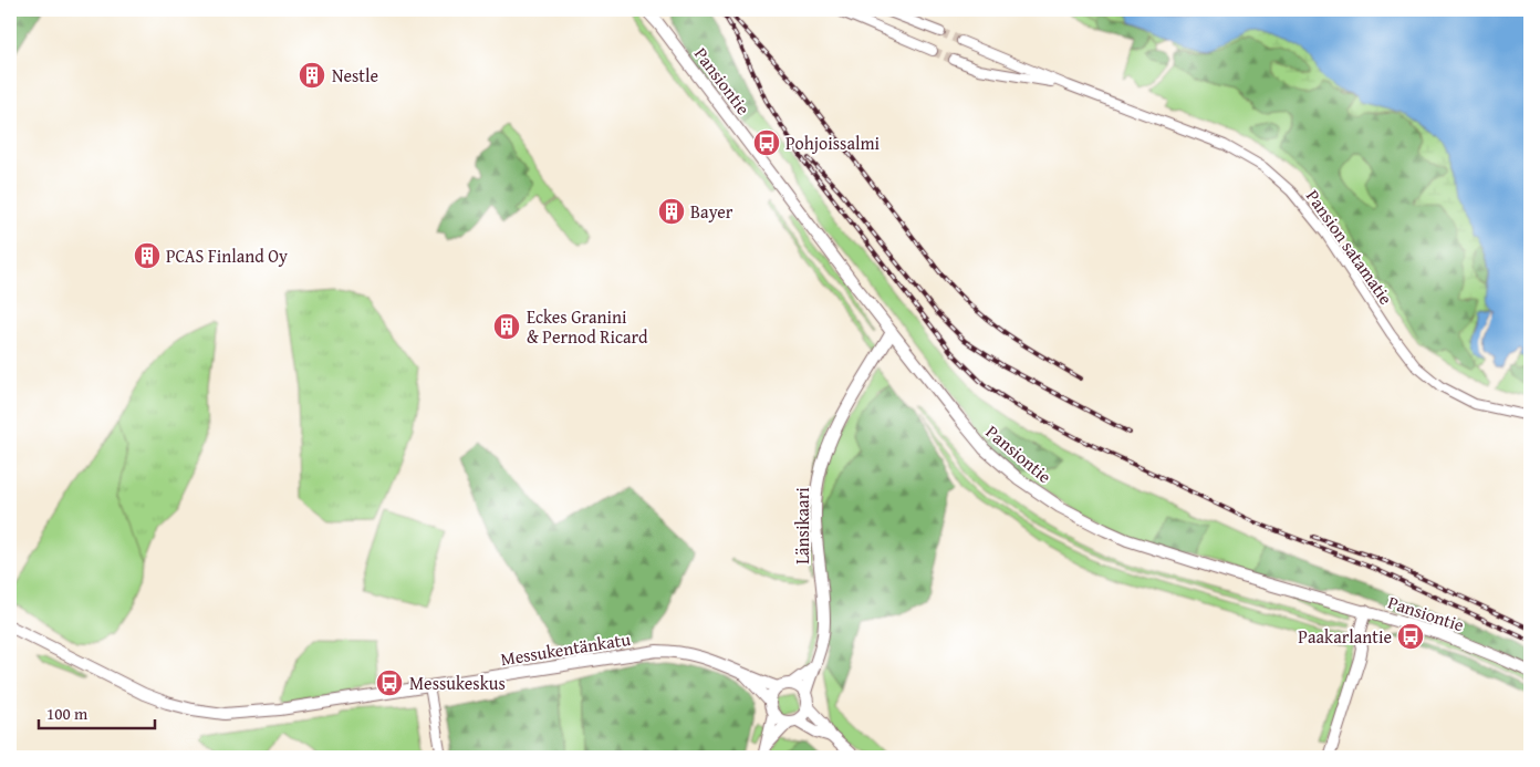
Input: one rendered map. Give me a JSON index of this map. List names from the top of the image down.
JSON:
{
  "streets": {
    "street": [
      "Pansiontie",
      "Pansion satamatie",
      "Länsikaari",
      "Messukentänkatu"
    ]
  },
  "crossings": [
    ["Pansiontie", "Länsikaari"],
    ["Länsikaari", "Messukentänkatu"]
  ],
  "places": {
    "building": [
      "Nestle",
      "Bayer",
      "PCAS Finland Oy",
      "Eckes Granini & Pernod Ricard"
    ],
    "bus stop": ["Pohjoissalmi", "Paakarlantie", "Messukeskus"]
  },
  "scale_bar": "100 m"
}
